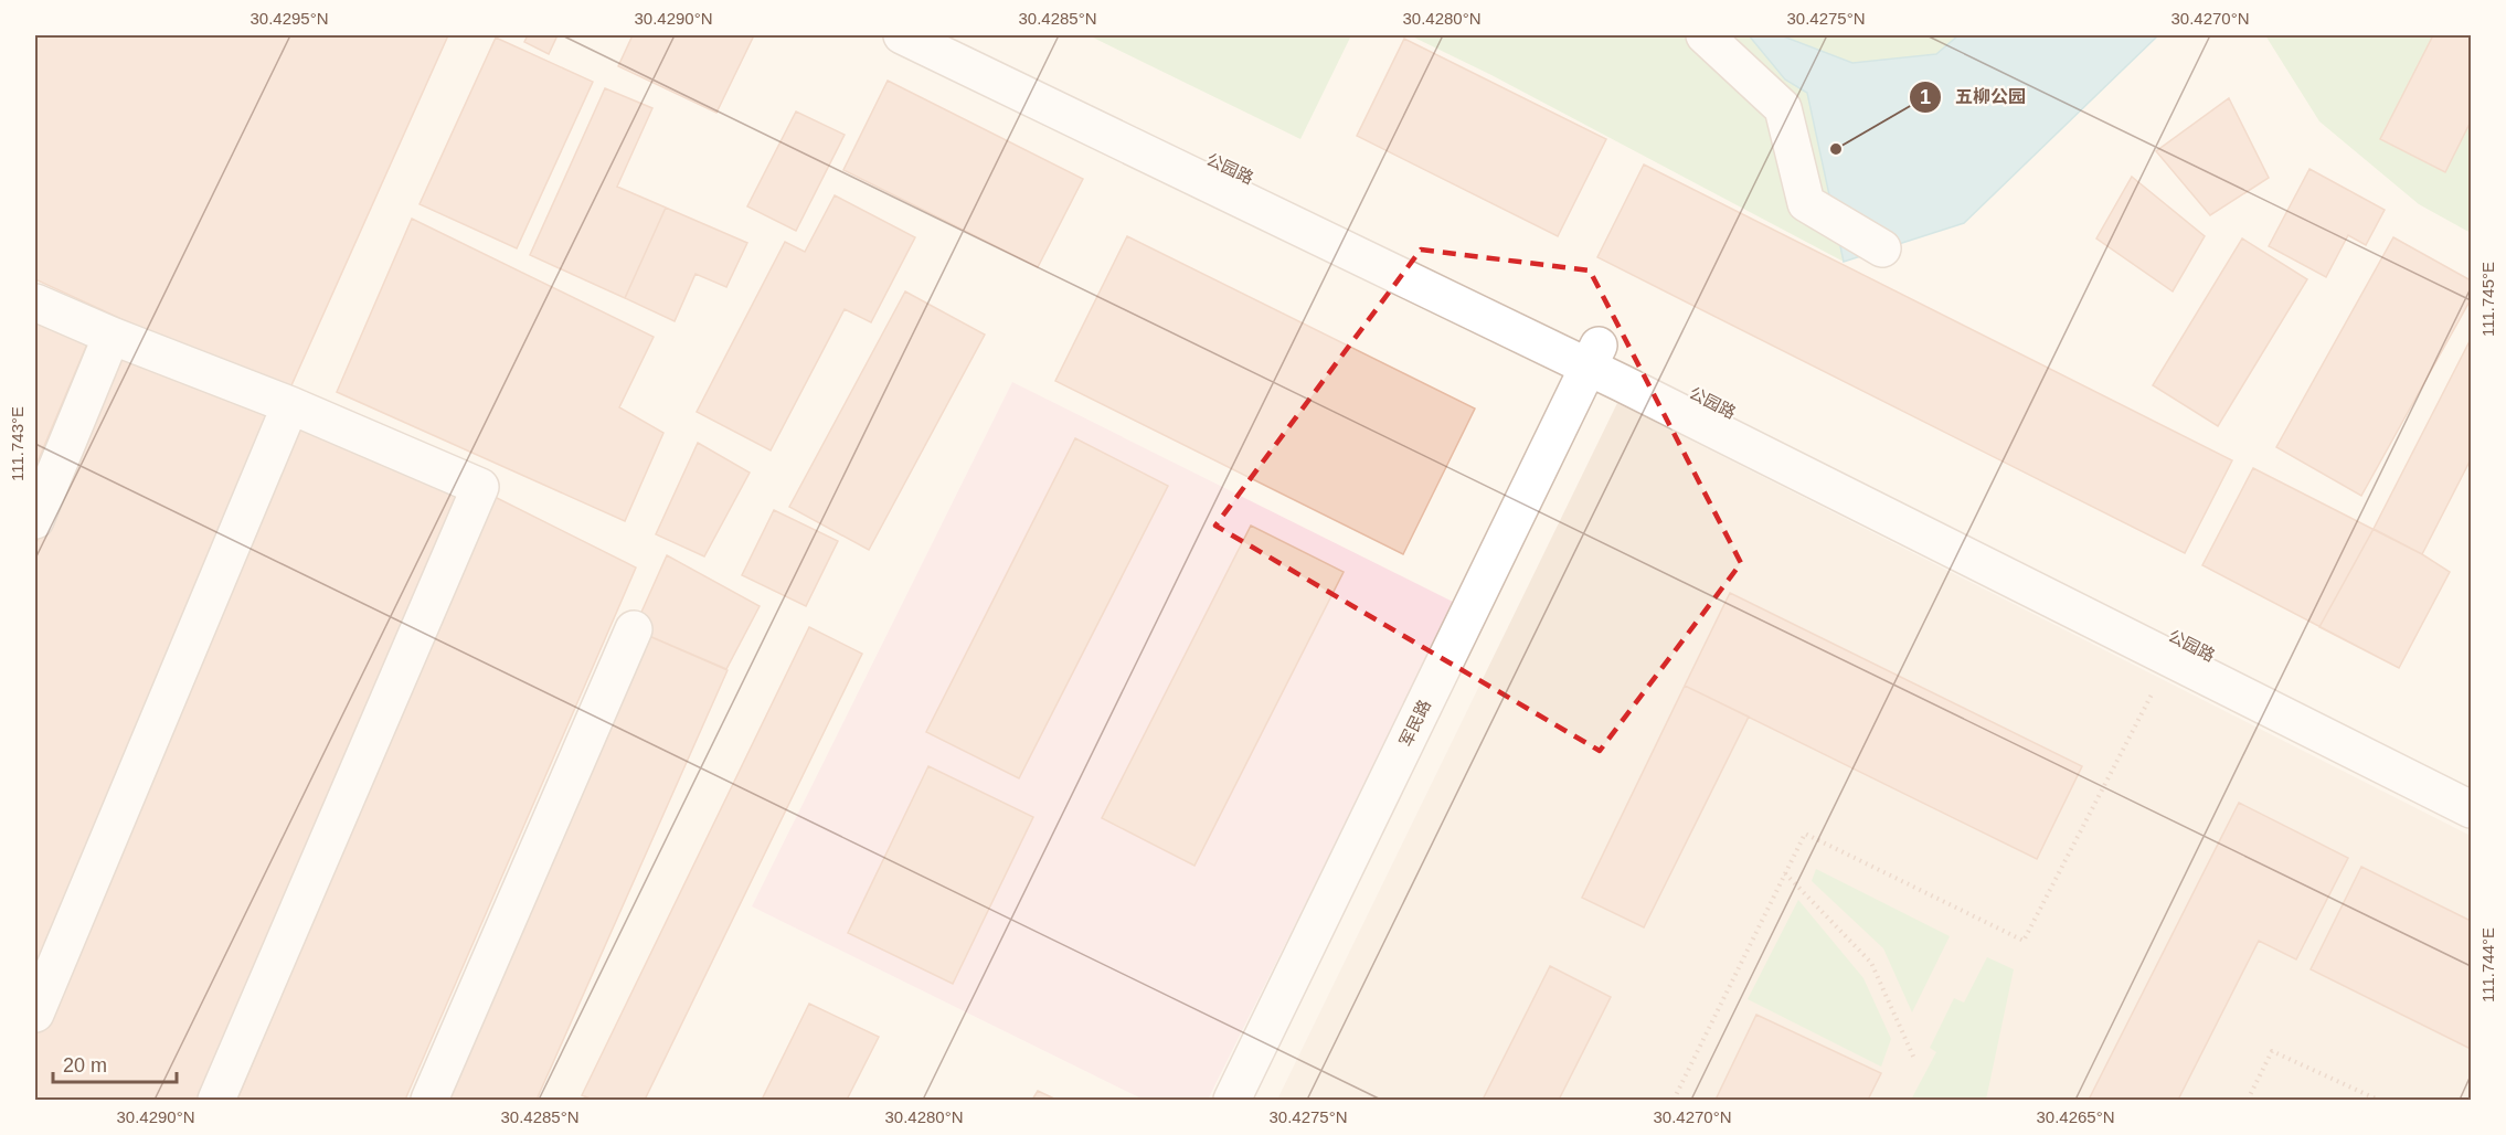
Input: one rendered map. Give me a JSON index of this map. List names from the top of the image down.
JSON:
{
  "streets": {
    "street": ["公园路", "军民路"]
  },
  "crossings": [
    ["公园路", "军民路"]
  ],
  "places": ["五柳公园"],
  "scale_bar": "20 m",
  "coordinates": [
    "30.4295°N",
    "30.4290°N",
    "30.4285°N",
    "30.4280°N",
    "30.4275°N",
    "30.4270°N",
    "111.745°E",
    "111.743°E",
    "111.744°E",
    "30.4265°N"
  ]
}
